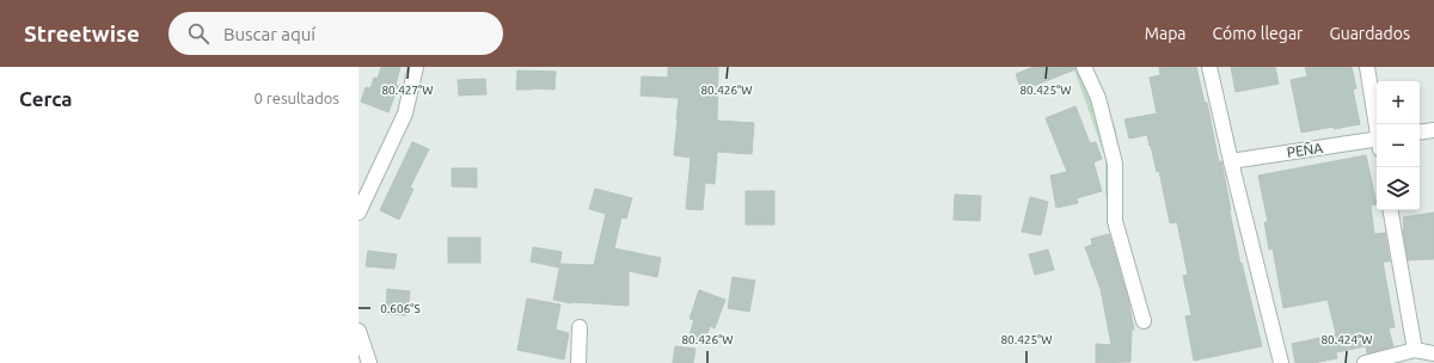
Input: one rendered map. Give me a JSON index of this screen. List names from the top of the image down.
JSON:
{
  "streets": {
    "street": ["PEÑA"]
  },
  "page": {
    "header": "Streetwise",
    "search": "Buscar aquí",
    "nav": ["Mapa", "Cómo llegar", "Guardados"],
    "heading": ["Cerca", "0 resultados"],
    "map_buttons": ["+", "−"]
  },
  "coordinates": [
    "80.427°W",
    "80.426°W",
    "80.425°W",
    "0.606°S",
    "80.424°W"
  ]
}
